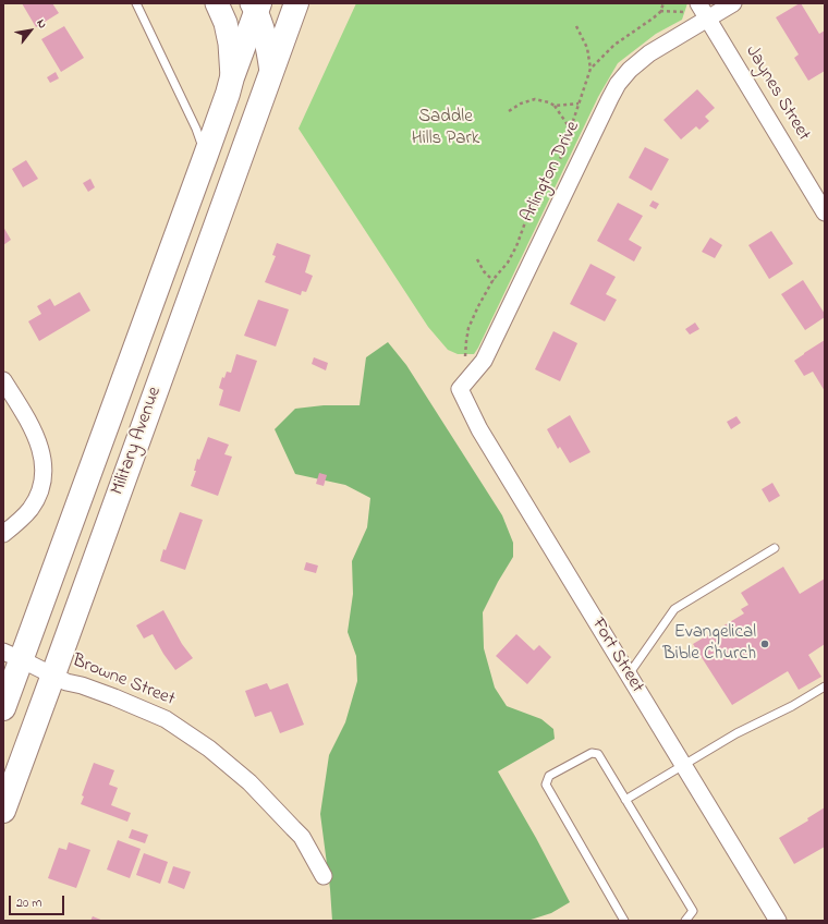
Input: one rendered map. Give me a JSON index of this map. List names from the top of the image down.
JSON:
{
  "streets": {
    "main road": ["Military Avenue"],
    "street": [
      "Jaynes Street",
      "Arlington Drive",
      "Fort Street",
      "Browne Street"
    ]
  },
  "crossings": [
    ["Jaynes Street", "Arlington Drive"],
    ["Arlington Drive", "Fort Street"],
    ["Military Avenue", "Browne Street"]
  ],
  "parks": ["Saddle Hills Park"],
  "places": ["Evangelical Bible Church"],
  "scale_bar": "20 m",
  "north": "top right"
}
